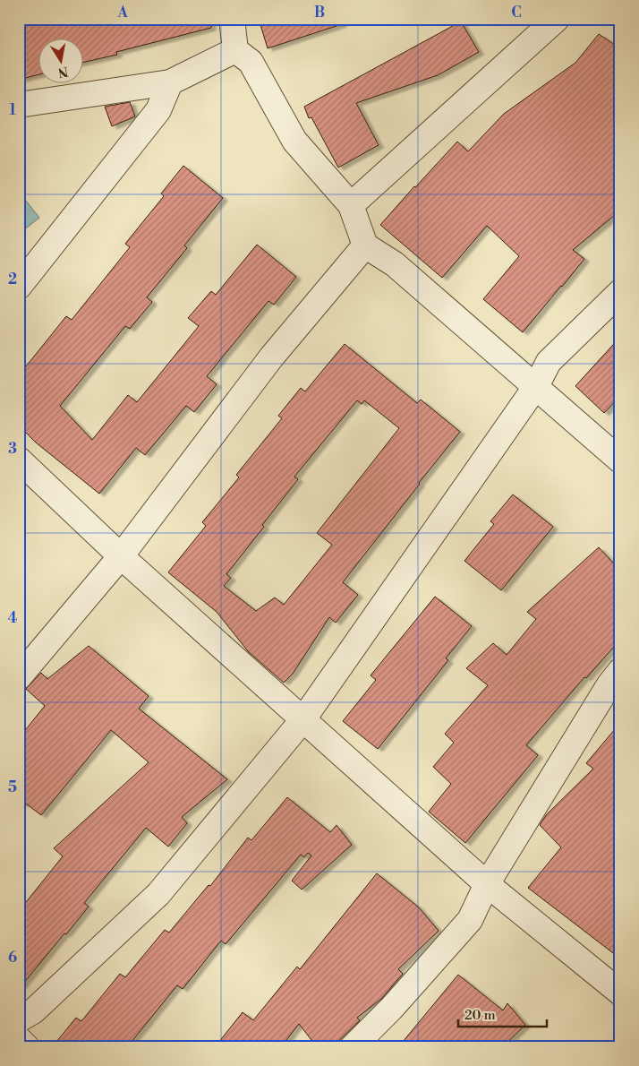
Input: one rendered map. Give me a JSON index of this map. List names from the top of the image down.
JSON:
{
  "scale_bar": "20 m",
  "north": "bottom",
  "grid": {
    "columns": ["A", "B", "C"],
    "rows": [
      "1",
      "2",
      "3",
      "4",
      "5",
      "6"
    ]
  }
}
